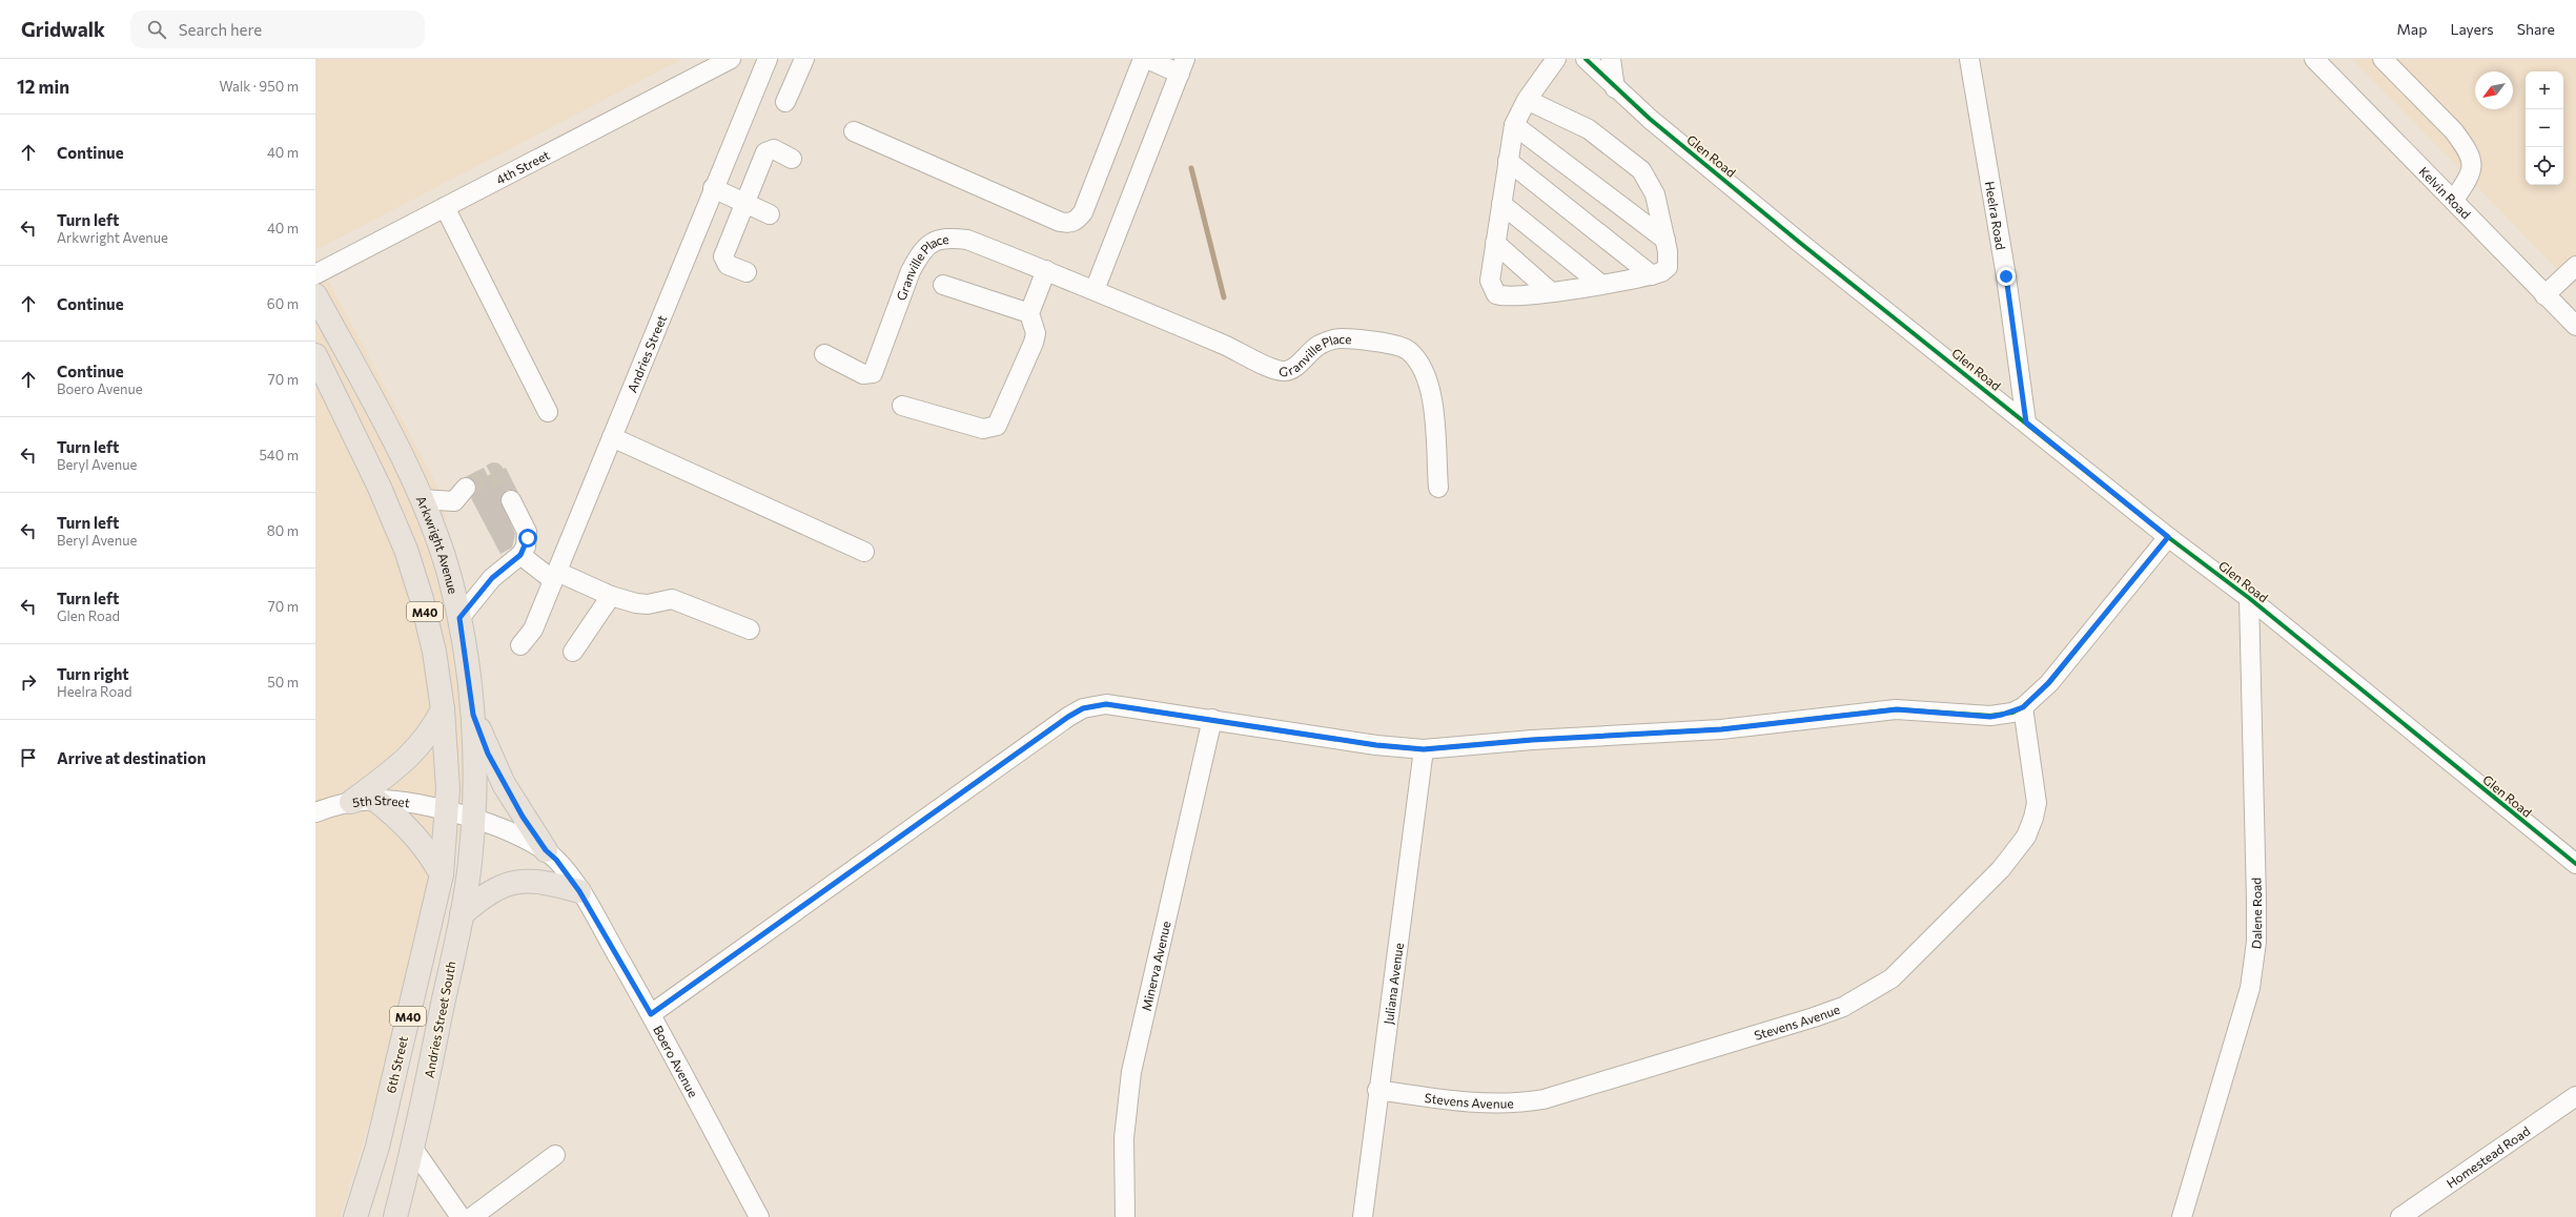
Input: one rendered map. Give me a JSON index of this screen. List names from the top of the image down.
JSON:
{
  "streets": {
    "main road": [
      "Arkwright Avenue",
      "M40",
      "Andries Street South",
      "6th Street"
    ],
    "street": [
      "Glen Road",
      "4th Street",
      "Kelvin Road",
      "Heelra Road",
      "Granville Place",
      "Andries Street",
      "5th Street",
      "Dalene Road",
      "Minerva Avenue",
      "Juliana Avenue",
      "Stevens Avenue",
      "Boero Avenue",
      "Homestead Road"
    ]
  },
  "crossings": [
    ["Glen Road", "Heelra Road"],
    ["Glen Road", "Dalene Road"],
    ["Arkwright Avenue", "5th Street"],
    ["Arkwright Avenue", "Andries Street South"],
    ["Arkwright Avenue", "Boero Avenue"],
    ["M40", "5th Street"],
    ["M40", "6th Street"],
    ["5th Street", "Andries Street South"],
    ["5th Street", "Boero Avenue"],
    ["5th Street", "6th Street"],
    ["Juliana Avenue", "Stevens Avenue"],
    ["Andries Street South", "Boero Avenue"]
  ],
  "north": "bottom left",
  "page": {
    "header": "Gridwalk",
    "search": "Search here",
    "nav": ["Map", "Layers", "Share"],
    "heading": ["12 min", "Walk · 950 m"],
    "map_buttons": ["+", "−"],
    "list": [
      ["Continue", "40 m"],
      ["Turn left", "Arkwright Avenue", "40 m"],
      ["Continue", "60 m"],
      ["Continue", "Boero Avenue", "70 m"],
      ["Turn left", "Beryl Avenue", "540 m"],
      ["Turn left", "Beryl Avenue", "80 m"],
      ["Turn left", "Glen Road", "70 m"],
      ["Turn right", "Heelra Road", "50 m"],
      "Arrive at destination"
    ]
  }
}
